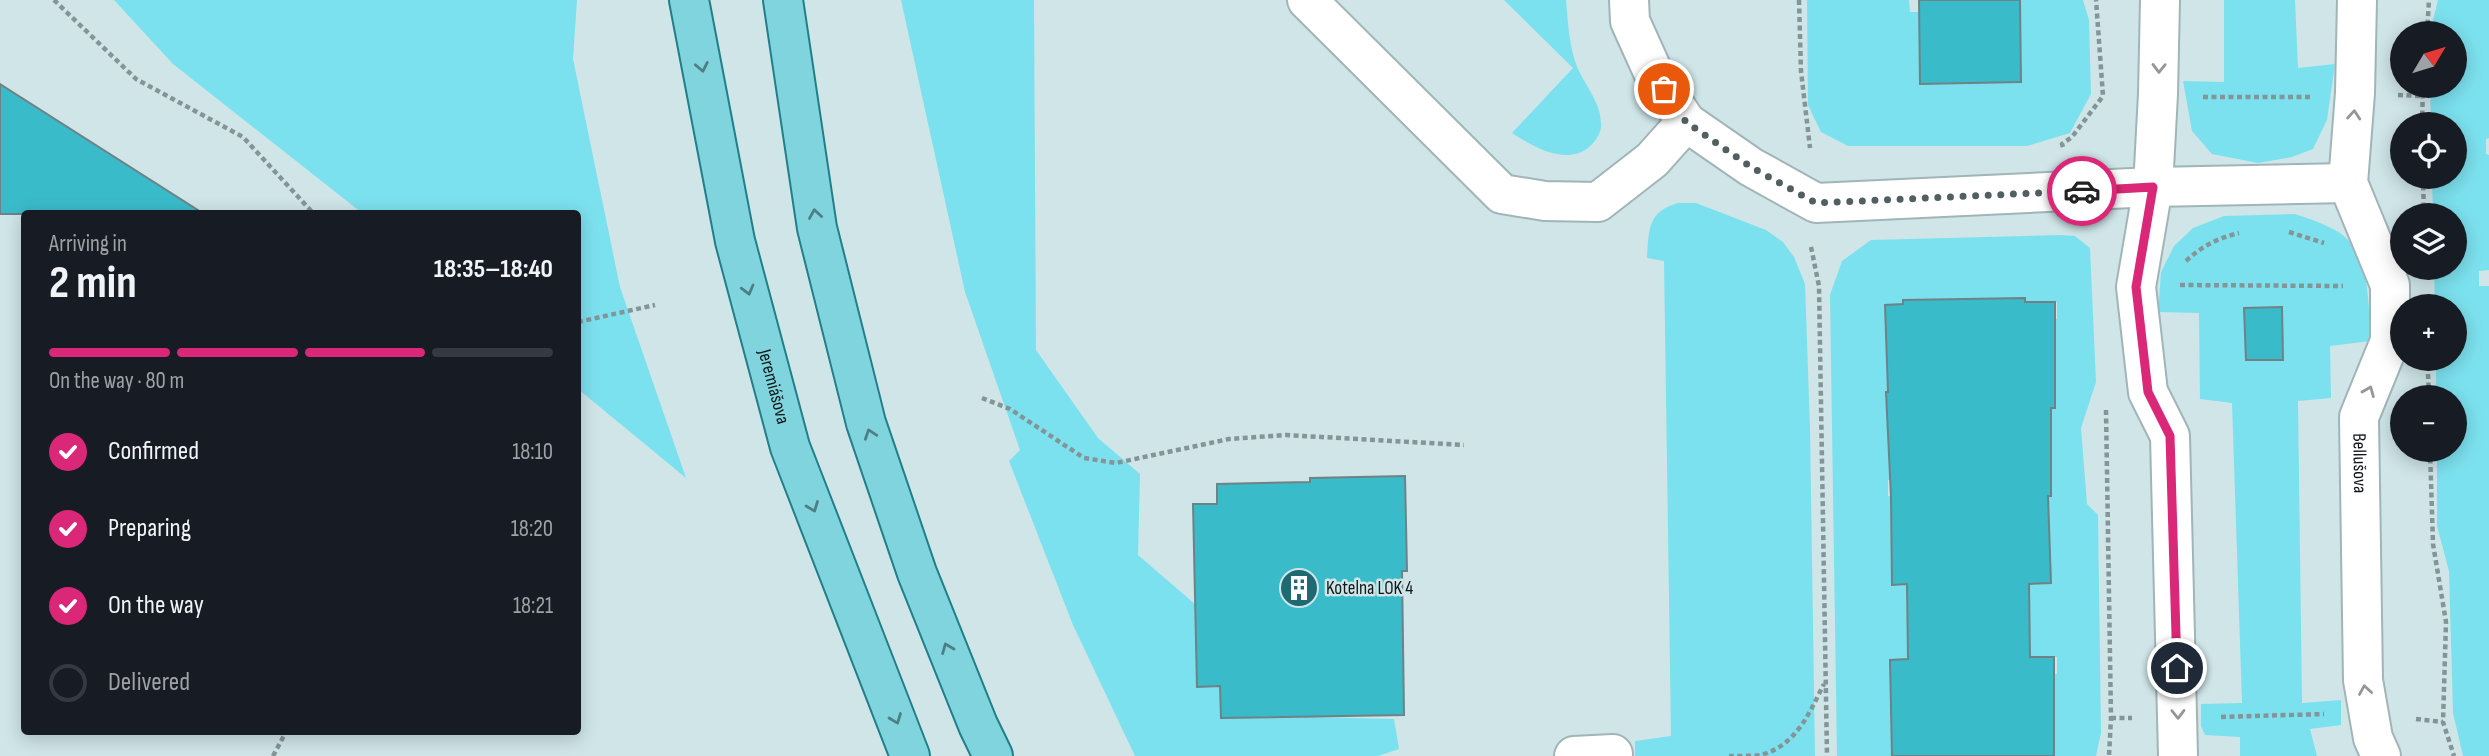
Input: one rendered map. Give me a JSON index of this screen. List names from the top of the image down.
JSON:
{
  "streets": {
    "main road": ["Jeremiášova"],
    "street": ["Bellušova"]
  },
  "places": {
    "building": ["Kotelna LOK 4"]
  },
  "north": "top right",
  "page": {
    "map_buttons": ["+", "−"],
    "heading": ["2 min", "Arriving in", "18:35–18:40"],
    "bar": "On the way · 80 m",
    "list": [
      ["Confirmed", "18:10"],
      ["Preparing", "18:20"],
      ["On the way", "18:21"],
      "Delivered"
    ]
  }
}
